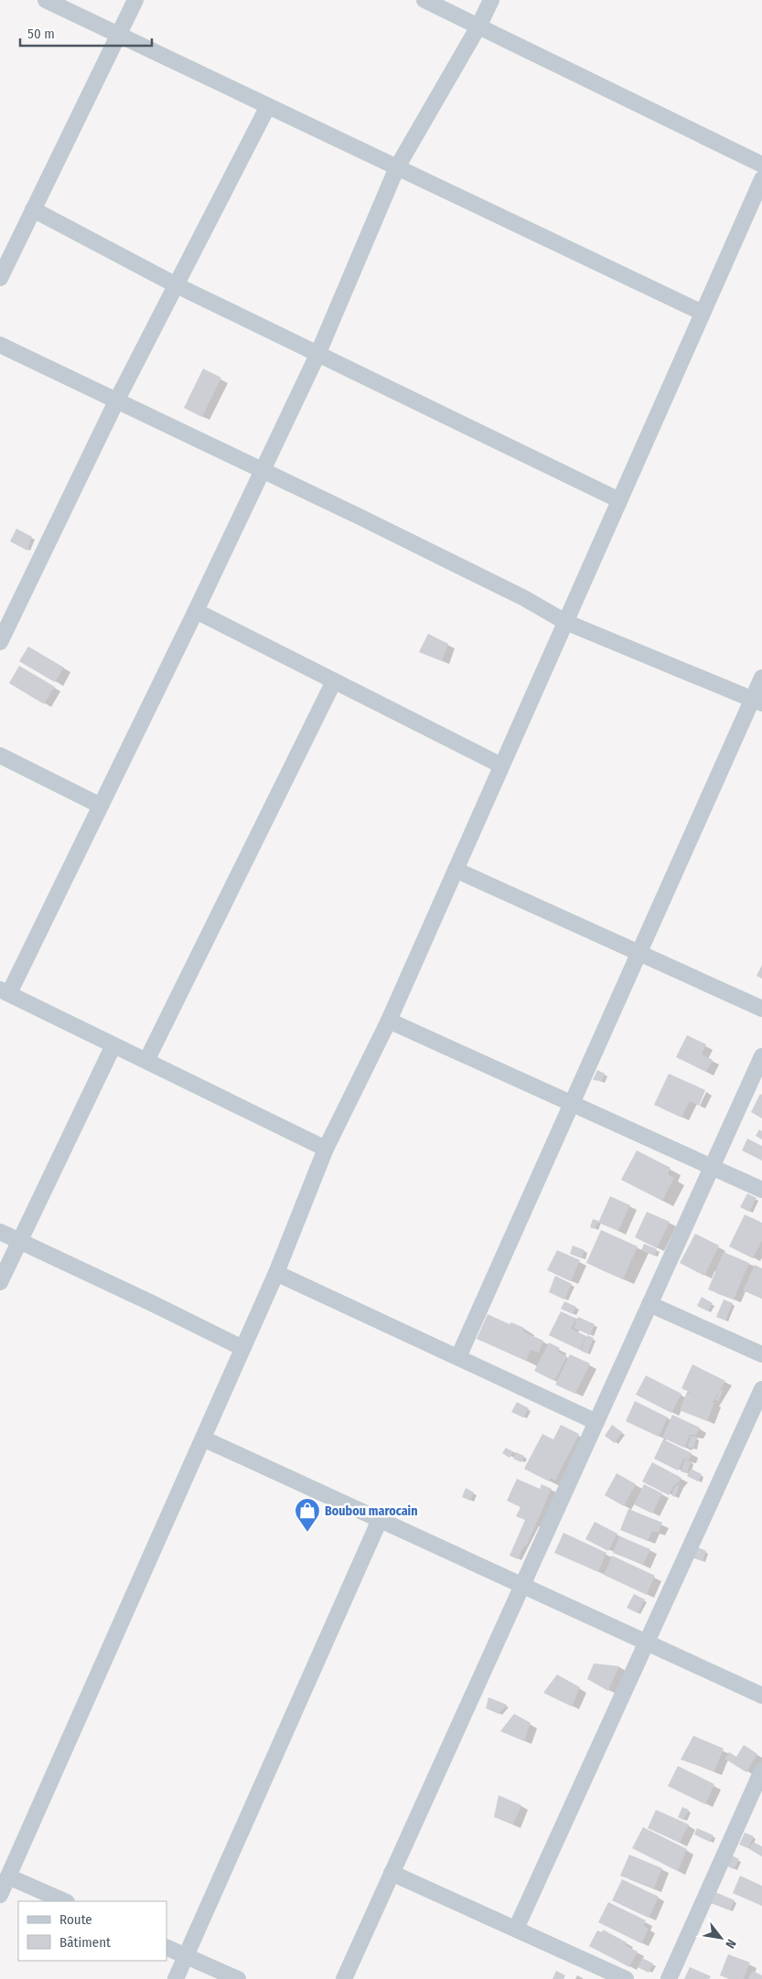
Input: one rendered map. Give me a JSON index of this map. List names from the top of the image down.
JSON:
{
  "places": {
    "shop": ["Boubou marocain"]
  },
  "legend": ["Route", "Bâtiment"],
  "scale_bar": "50 m",
  "north": "bottom right"
}
